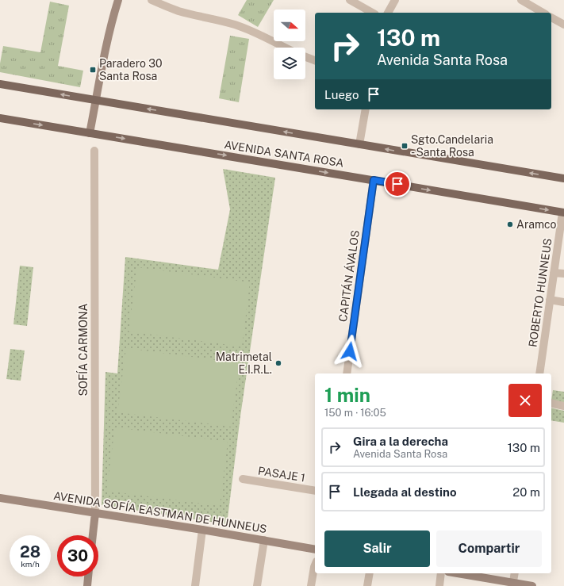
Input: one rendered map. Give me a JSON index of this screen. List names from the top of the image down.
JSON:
{
  "streets": {
    "main road": ["AVENIDA SANTA ROSA"],
    "street": [
      "CAPITÁN ÁVALOS",
      "ROBERTO HUNNEUS",
      "SOFÍA CARMONA",
      "PASAJE 1",
      "AVENIDA SOFÍA EASTMAN DE HUNNEUS"
    ]
  },
  "crossings": [
    ["AVENIDA SANTA ROSA", "CAPITÁN ÁVALOS"],
    ["AVENIDA SANTA ROSA", "ROBERTO HUNNEUS"],
    ["SOFÍA CARMONA", "AVENIDA SOFÍA EASTMAN DE HUNNEUS"]
  ],
  "places": {
    "transit": ["Paradero 30 Santa Rosa", "Sgto.Candelaria - Santa Rosa"],
    "other": ["Aramco", "Matrimetal E.I.R.L."]
  },
  "north": "right",
  "page": {
    "turn": ["130 m", "Avenida Santa Rosa"],
    "then": "Luego",
    "heading": ["1 min", "150 m · 16:05"],
    "list": [
      {
        "name": "Gira a la derecha",
        "note": "Avenida Santa Rosa",
        "value": "130 m"
      },
      {
        "name": "Llegada al destino",
        "value": "20 m"
      }
    ],
    "buttons": ["Salir", "Compartir"],
    "speed": "28 km/h",
    "limit": "30"
  }
}
